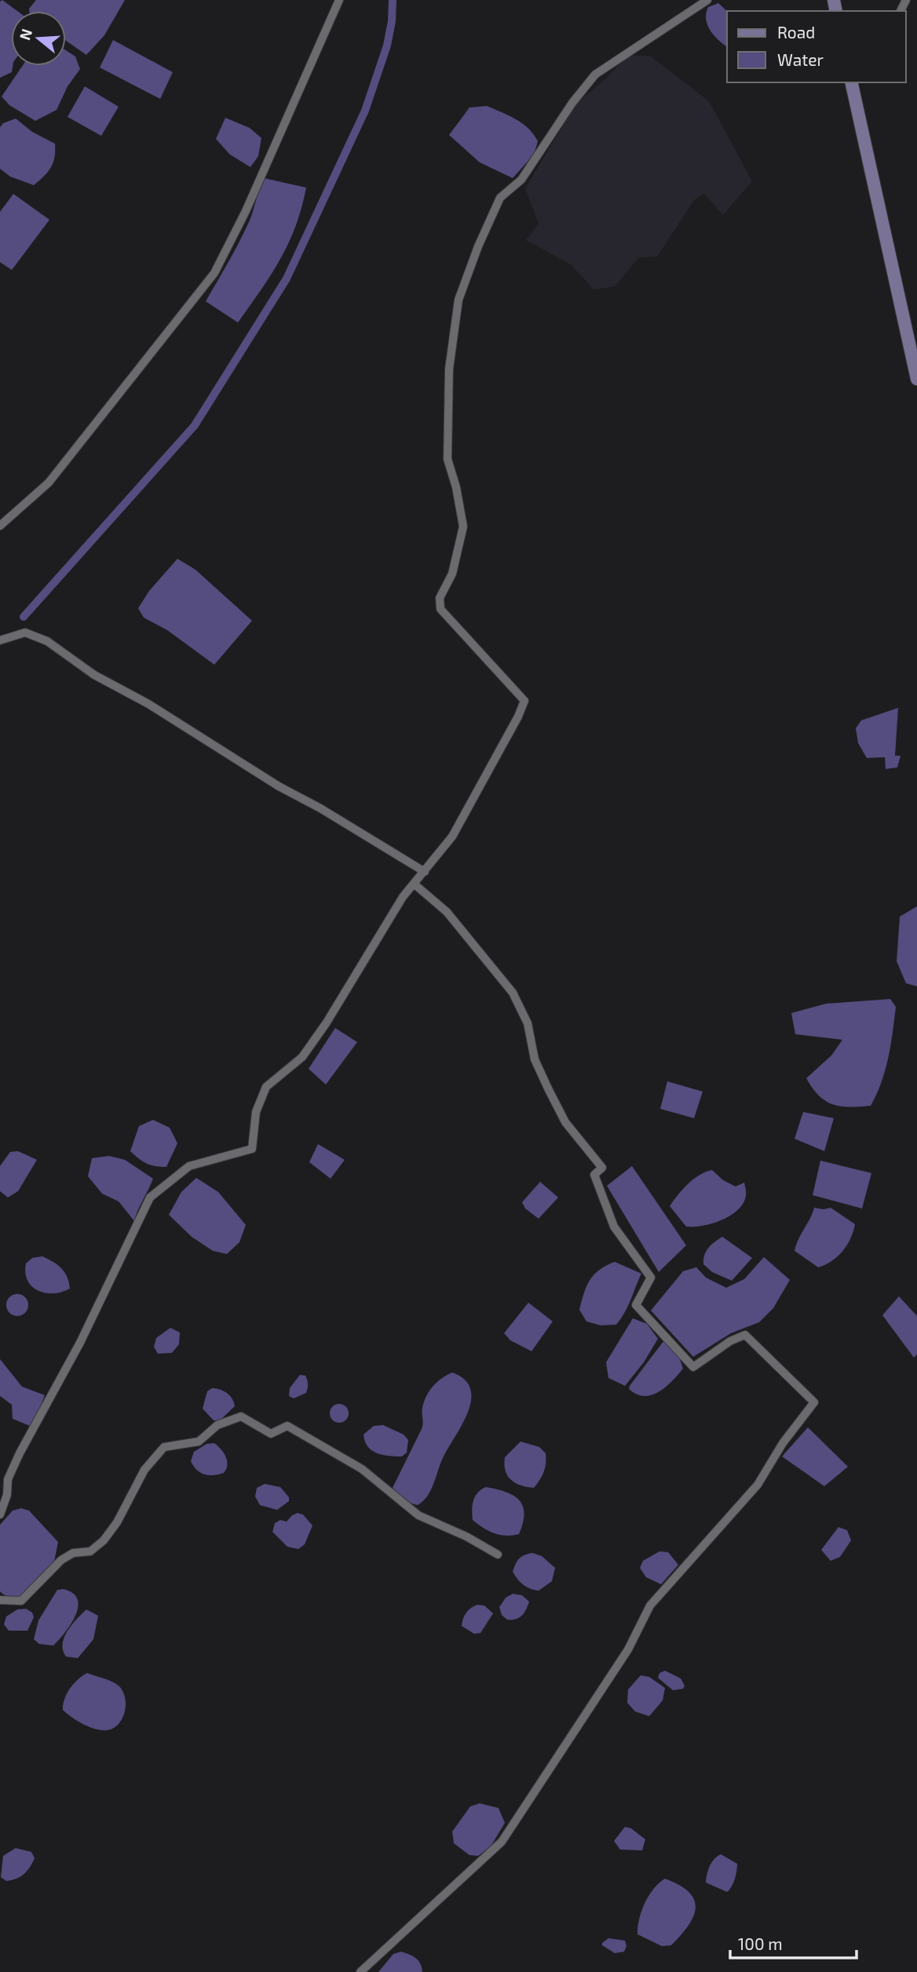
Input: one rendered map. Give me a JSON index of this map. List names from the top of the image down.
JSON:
{
  "legend": ["Road", "Water"],
  "scale_bar": "100 m",
  "north": "left"
}
